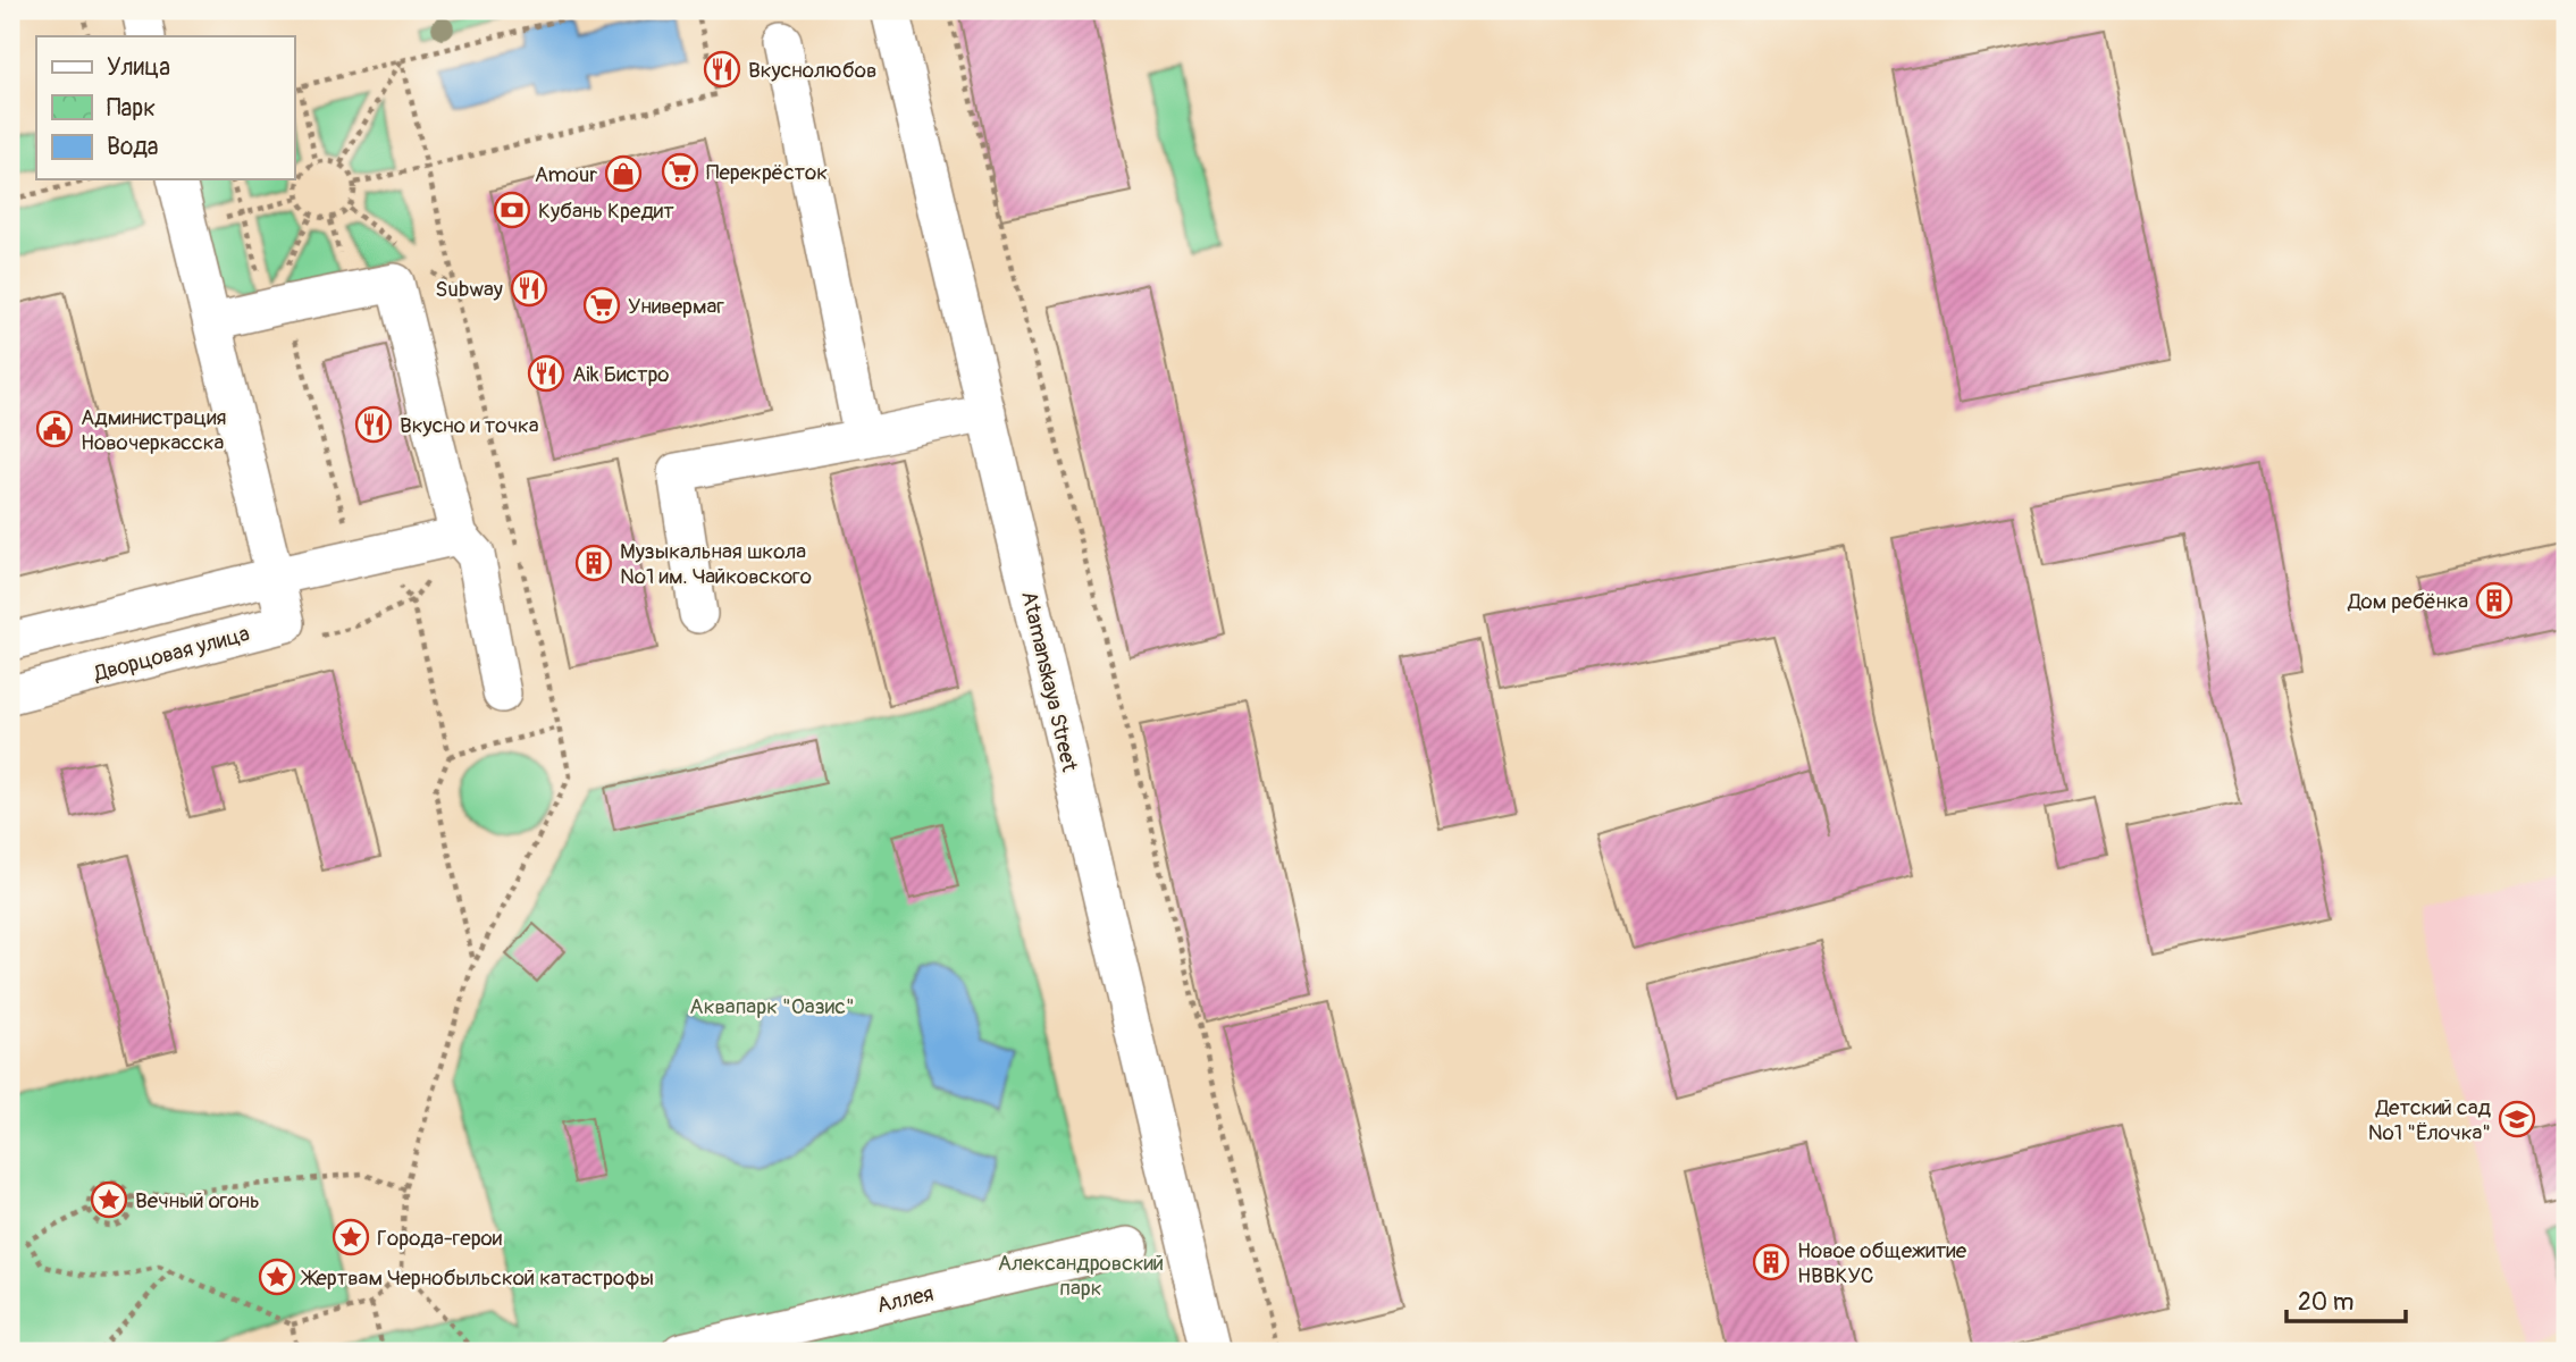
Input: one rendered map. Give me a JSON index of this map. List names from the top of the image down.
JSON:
{
  "streets": {
    "street": ["Дворцовая улица", "Atamanskaya Street", "Аллея"]
  },
  "parks": ["Аквапарк \"Оазис\"", "Александровский парк"],
  "places": {
    "restaurant": [
      "Вкуснолюбов",
      "Subway",
      "Aik Бистро",
      "Вкусно и точка"
    ],
    "supermarket": ["Перекрёсток", "Универмаг"],
    "shop": ["Amour"],
    "bank": ["Кубань Кредит"],
    "public building": ["Администрация Новочеркасска"],
    "building": ["Музыкальная школа №1 им. Чайковского", "Дом ребёнка", "Новое общежитие НВВКУС"],
    "school or university": ["Детский сад №1 \"Ёлочка\""],
    "place": ["Вечный огонь", "Города-герои", "Жертвам Чернобыльской катастрофы"]
  },
  "legend": ["Улица", "Парк", "Вода"],
  "scale_bar": "20 m"
}
